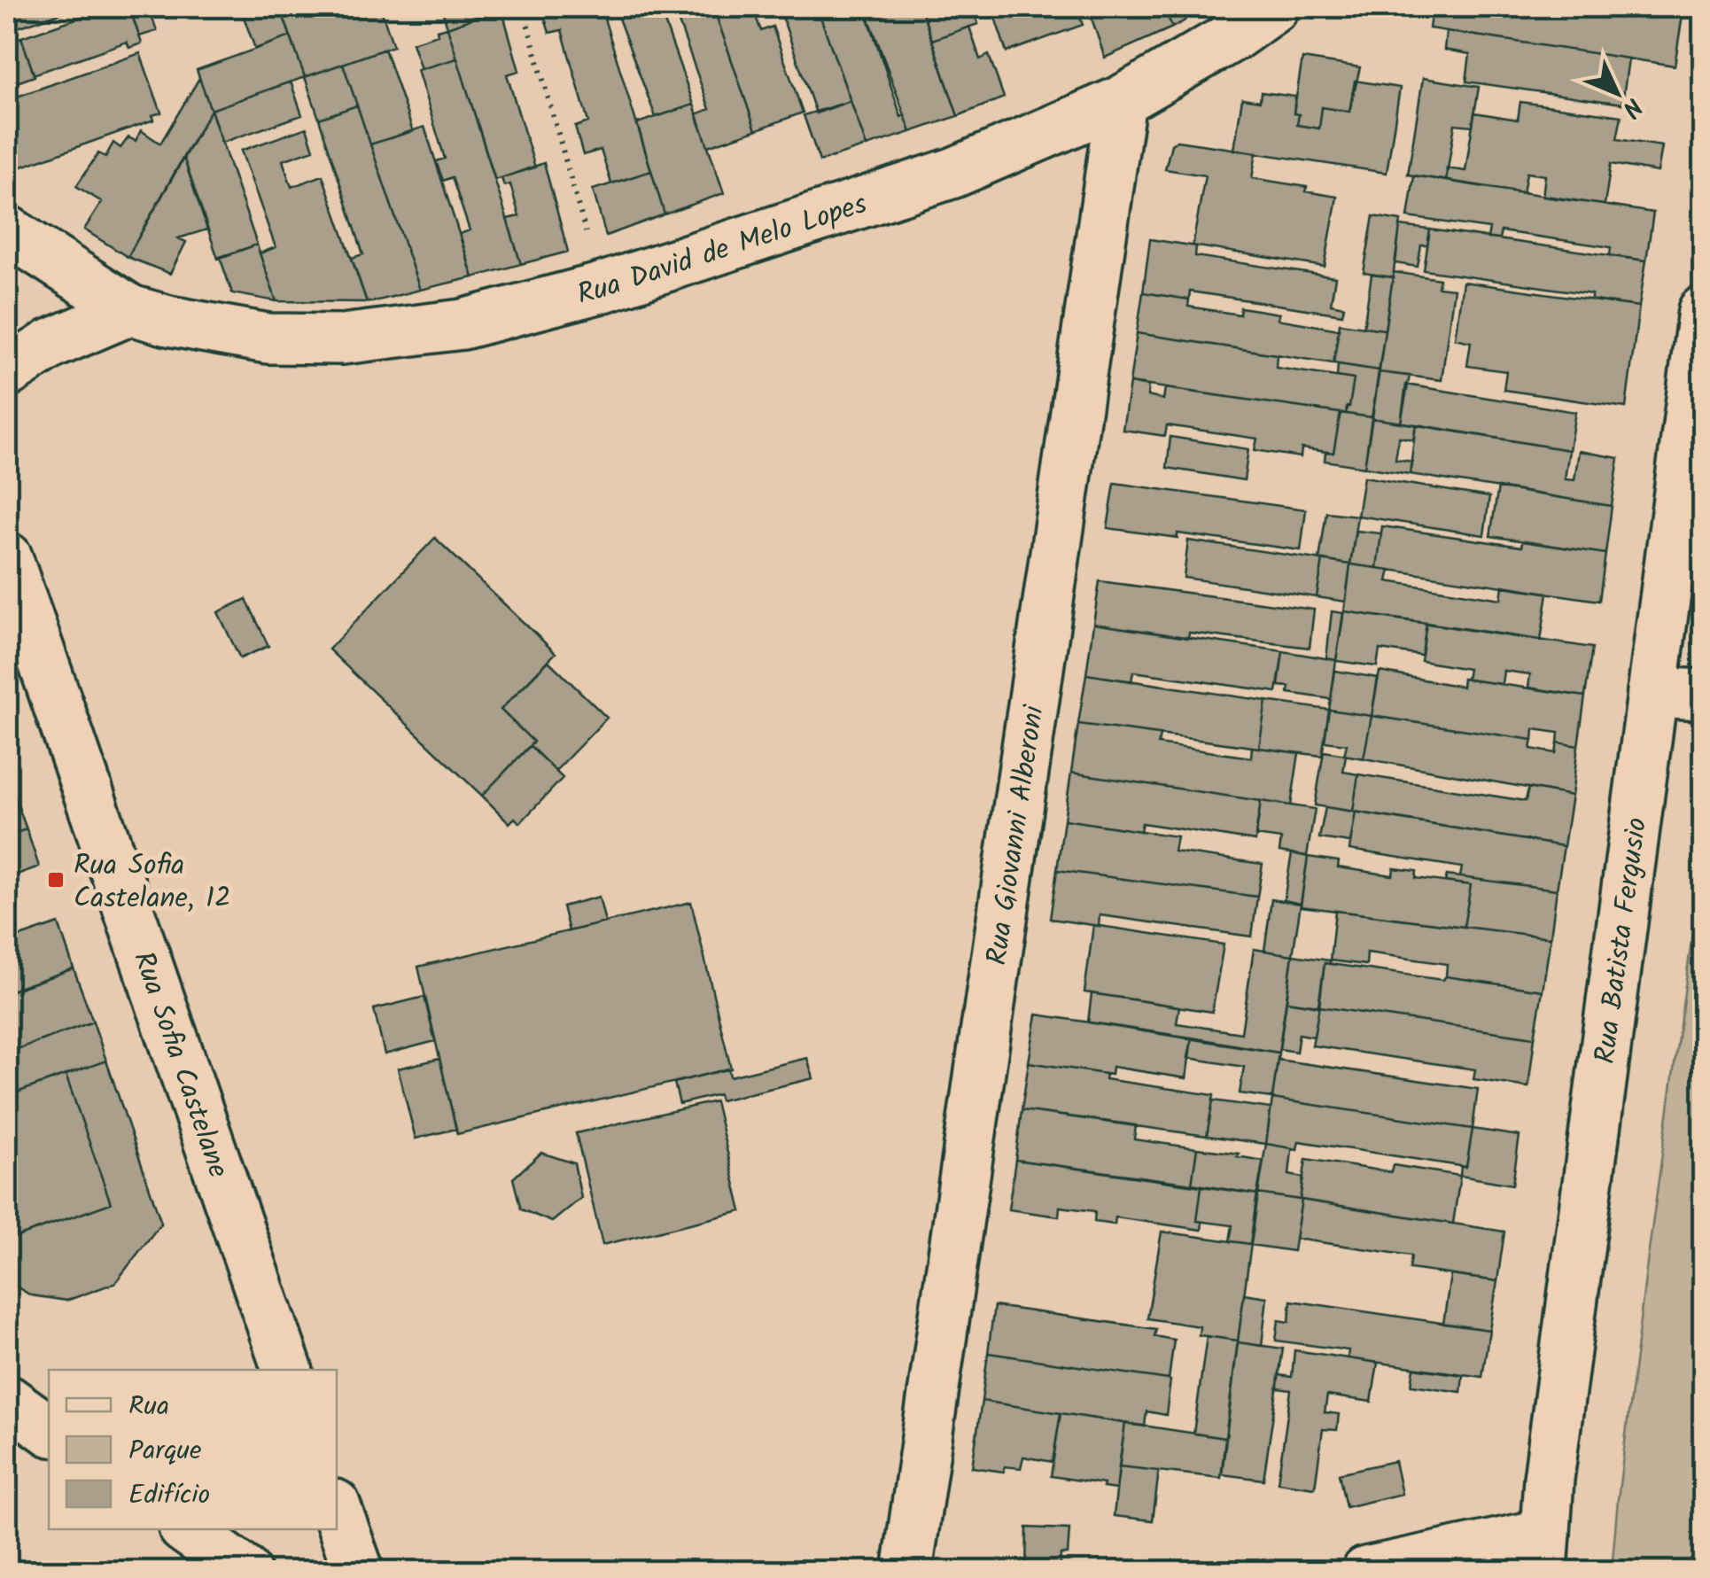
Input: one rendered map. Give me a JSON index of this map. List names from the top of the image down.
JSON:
{
  "streets": {
    "street": [
      "Rua David de Melo Lopes",
      "Rua Giovanni Alberoni",
      "Rua Batista Fergusio",
      "Rua Sofia Castelane"
    ]
  },
  "crossings": [
    ["Rua David de Melo Lopes", "Rua Giovanni Alberoni"]
  ],
  "places": {
    "transit": ["Rua Sofia Castelane, 12"]
  },
  "legend": ["Rua", "Parque", "Edifício"],
  "north": "bottom right"
}
